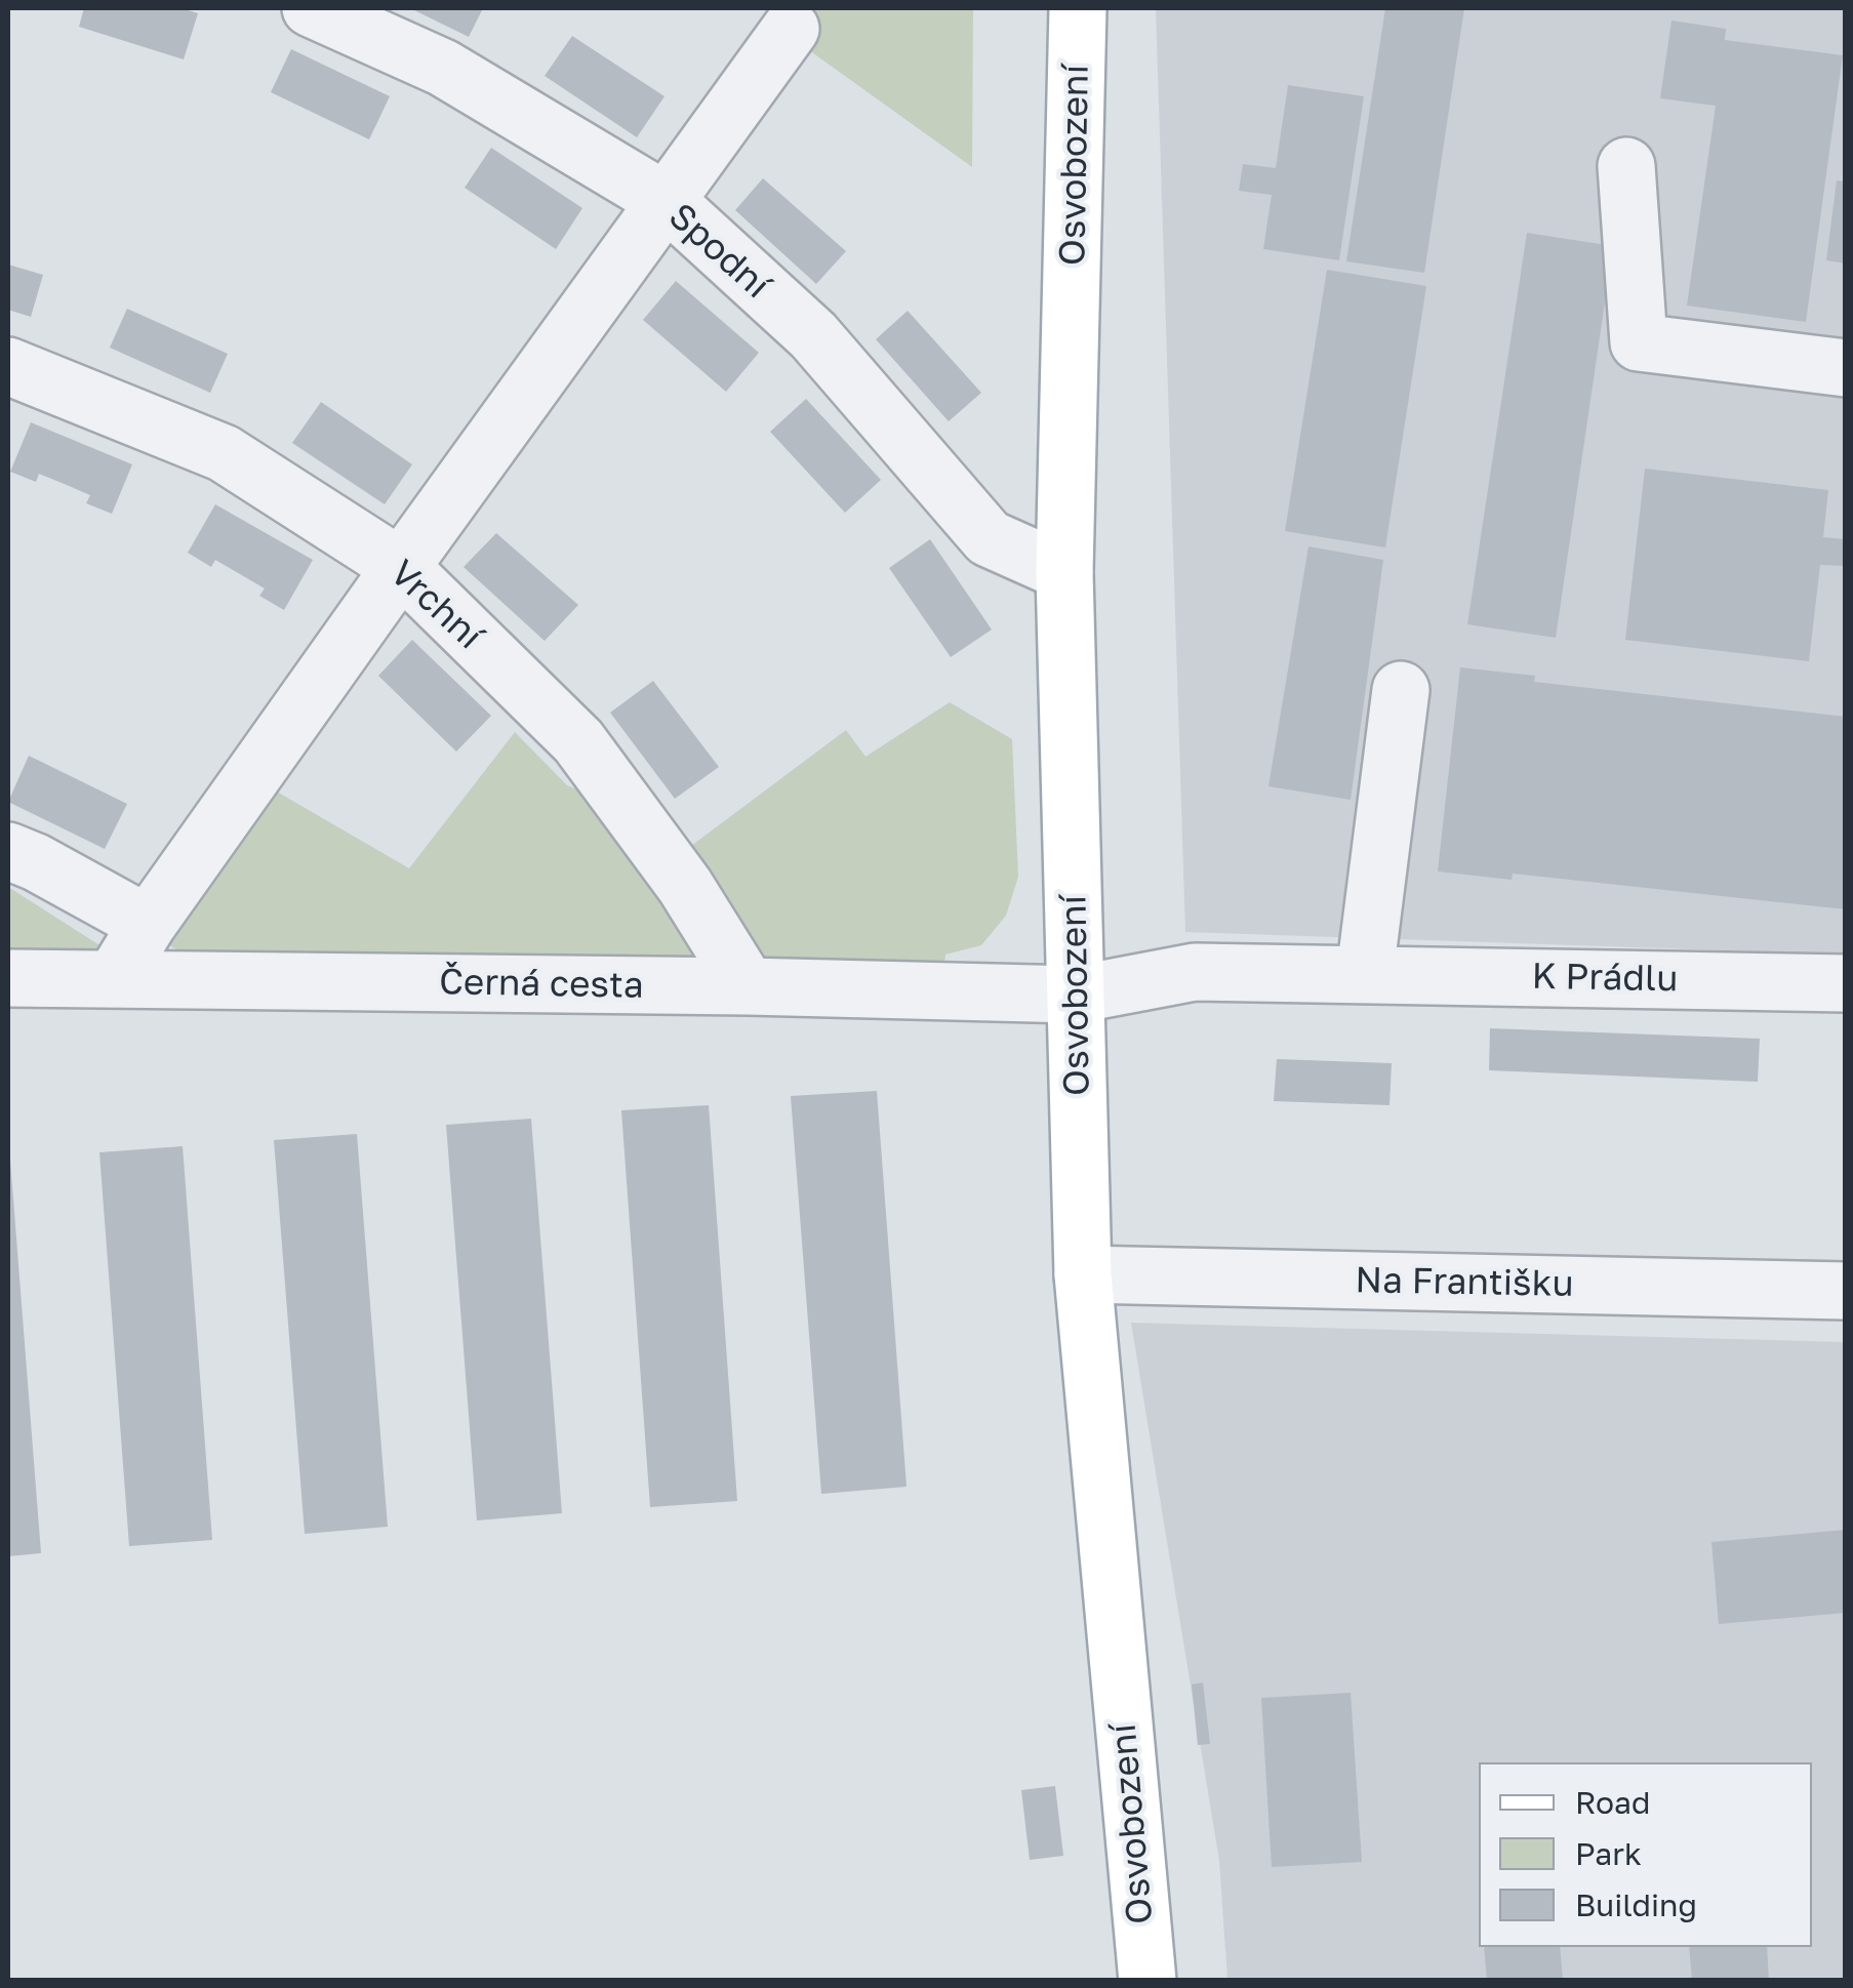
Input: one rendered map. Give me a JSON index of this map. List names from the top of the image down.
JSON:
{
  "streets": {
    "main road": ["Osvobození"],
    "street": [
      "Spodní",
      "Vrchní",
      "K Prádlu",
      "Černá cesta",
      "Na Františku"
    ]
  },
  "crossings": [
    ["Osvobození", "Spodní"],
    ["Osvobození", "K Prádlu"],
    ["Osvobození", "Černá cesta"],
    ["Osvobození", "Na Františku"],
    ["Vrchní", "Černá cesta"],
    ["K Prádlu", "Černá cesta"]
  ],
  "legend": ["Road", "Park", "Building"]
}
